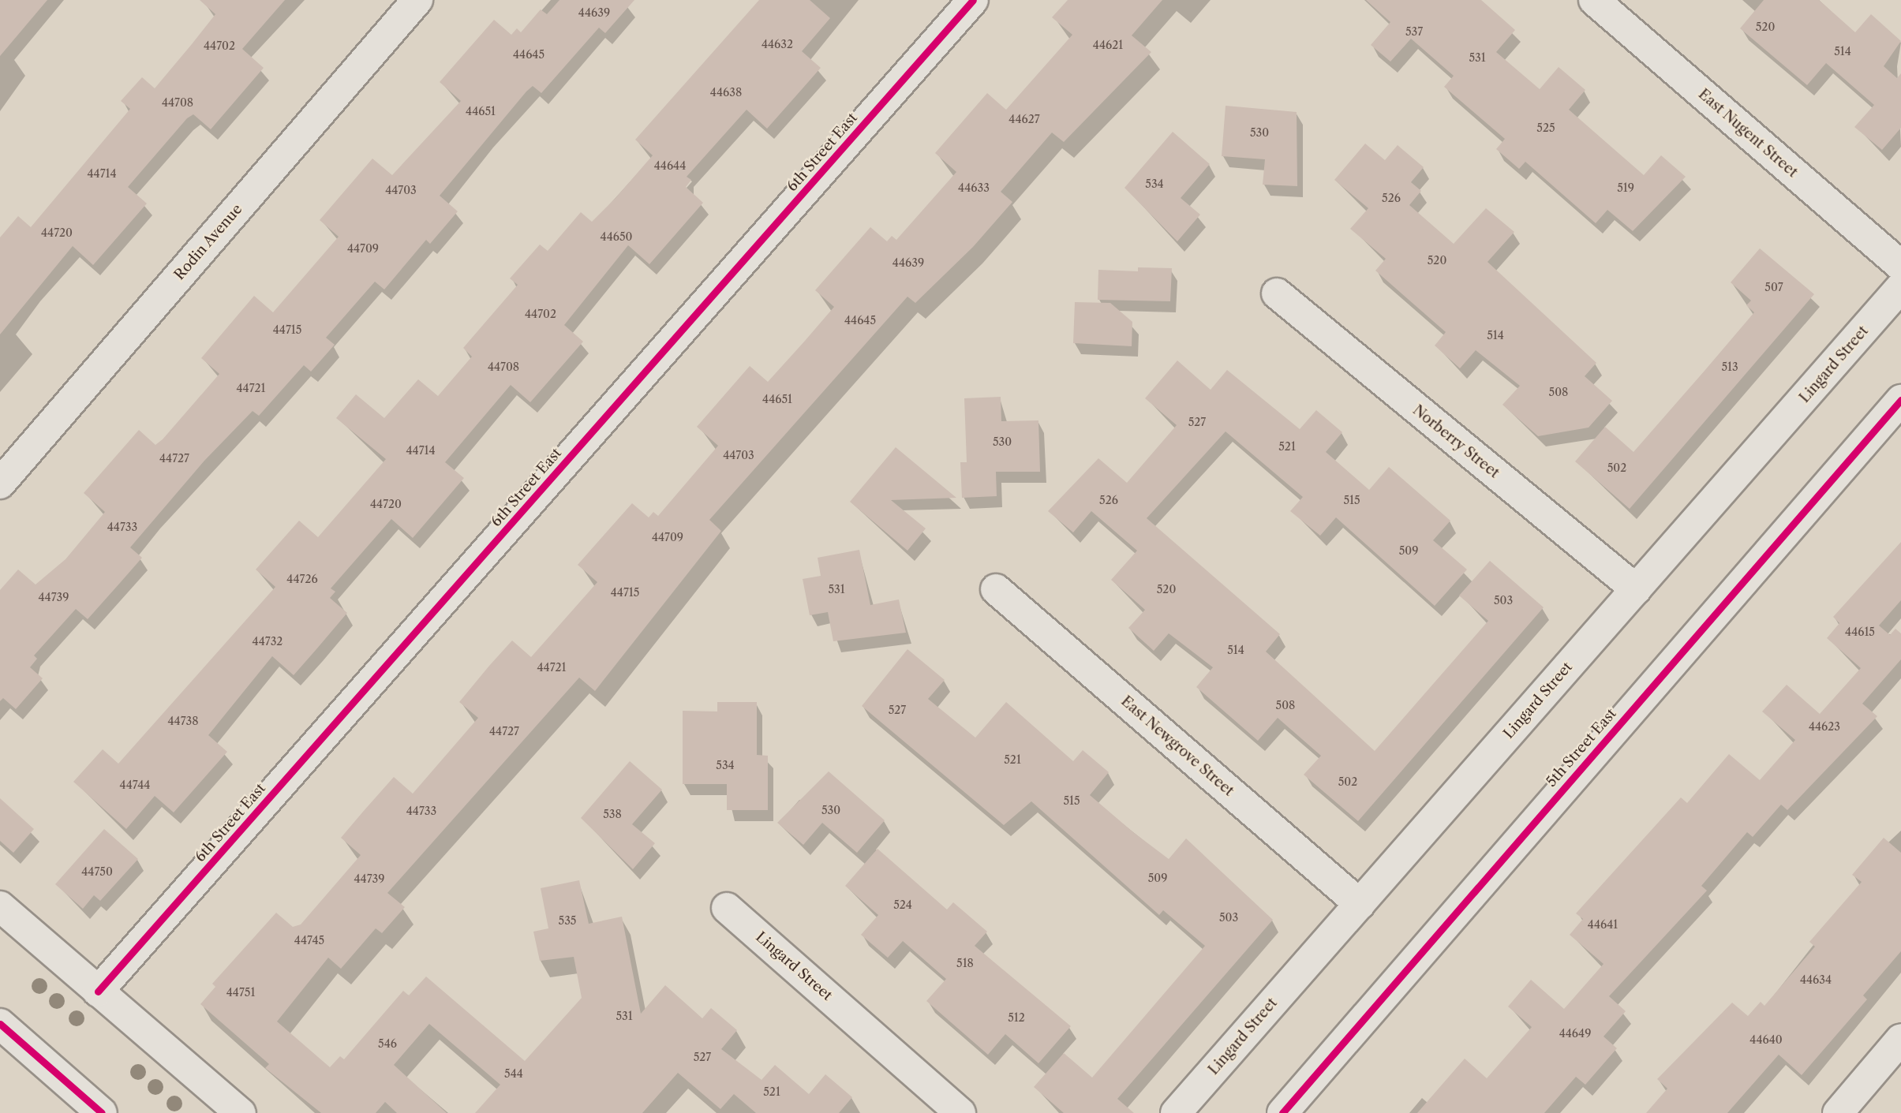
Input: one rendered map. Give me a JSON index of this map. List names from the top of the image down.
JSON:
{
  "streets": {
    "street": [
      "East Nugent Street",
      "6th Street East",
      "Rodin Avenue",
      "Lingard Street",
      "Norberry Street",
      "East Newgrove Street",
      "5th Street East"
    ]
  },
  "crossings": [
    ["Lingard Street", "Norberry Street"],
    ["Lingard Street", "East Newgrove Street"]
  ],
  "house_numbers": [
    "44639",
    "520",
    "537",
    "44632",
    "44621",
    "44702",
    "514",
    "44645",
    "531",
    "44638",
    "44708",
    "44651",
    "44627",
    "525",
    "530",
    "44644",
    "44714",
    "534",
    "44633",
    "519",
    "44703",
    "526",
    "44720",
    "44650",
    "44709",
    "520",
    "44639",
    "507",
    "44702",
    "44645",
    "44715",
    "514",
    "44708",
    "513",
    "44721",
    "508",
    "44651",
    "527",
    "530",
    "521",
    "44714",
    "44703",
    "44727",
    "502",
    "526",
    "515",
    "44720",
    "44733",
    "44709",
    "509",
    "44726",
    "531",
    "520",
    "44715",
    "44739",
    "503",
    "44615",
    "44732",
    "514",
    "44721",
    "508",
    "527",
    "44738",
    "44623",
    "44727",
    "521",
    "534",
    "502",
    "44744",
    "515",
    "530",
    "44733",
    "538",
    "44750",
    "509",
    "44739",
    "524",
    "503",
    "535",
    "44641",
    "44745",
    "518",
    "44634",
    "44751",
    "531",
    "512",
    "44649",
    "44640",
    "546",
    "527",
    "544",
    "521"
  ]
}
